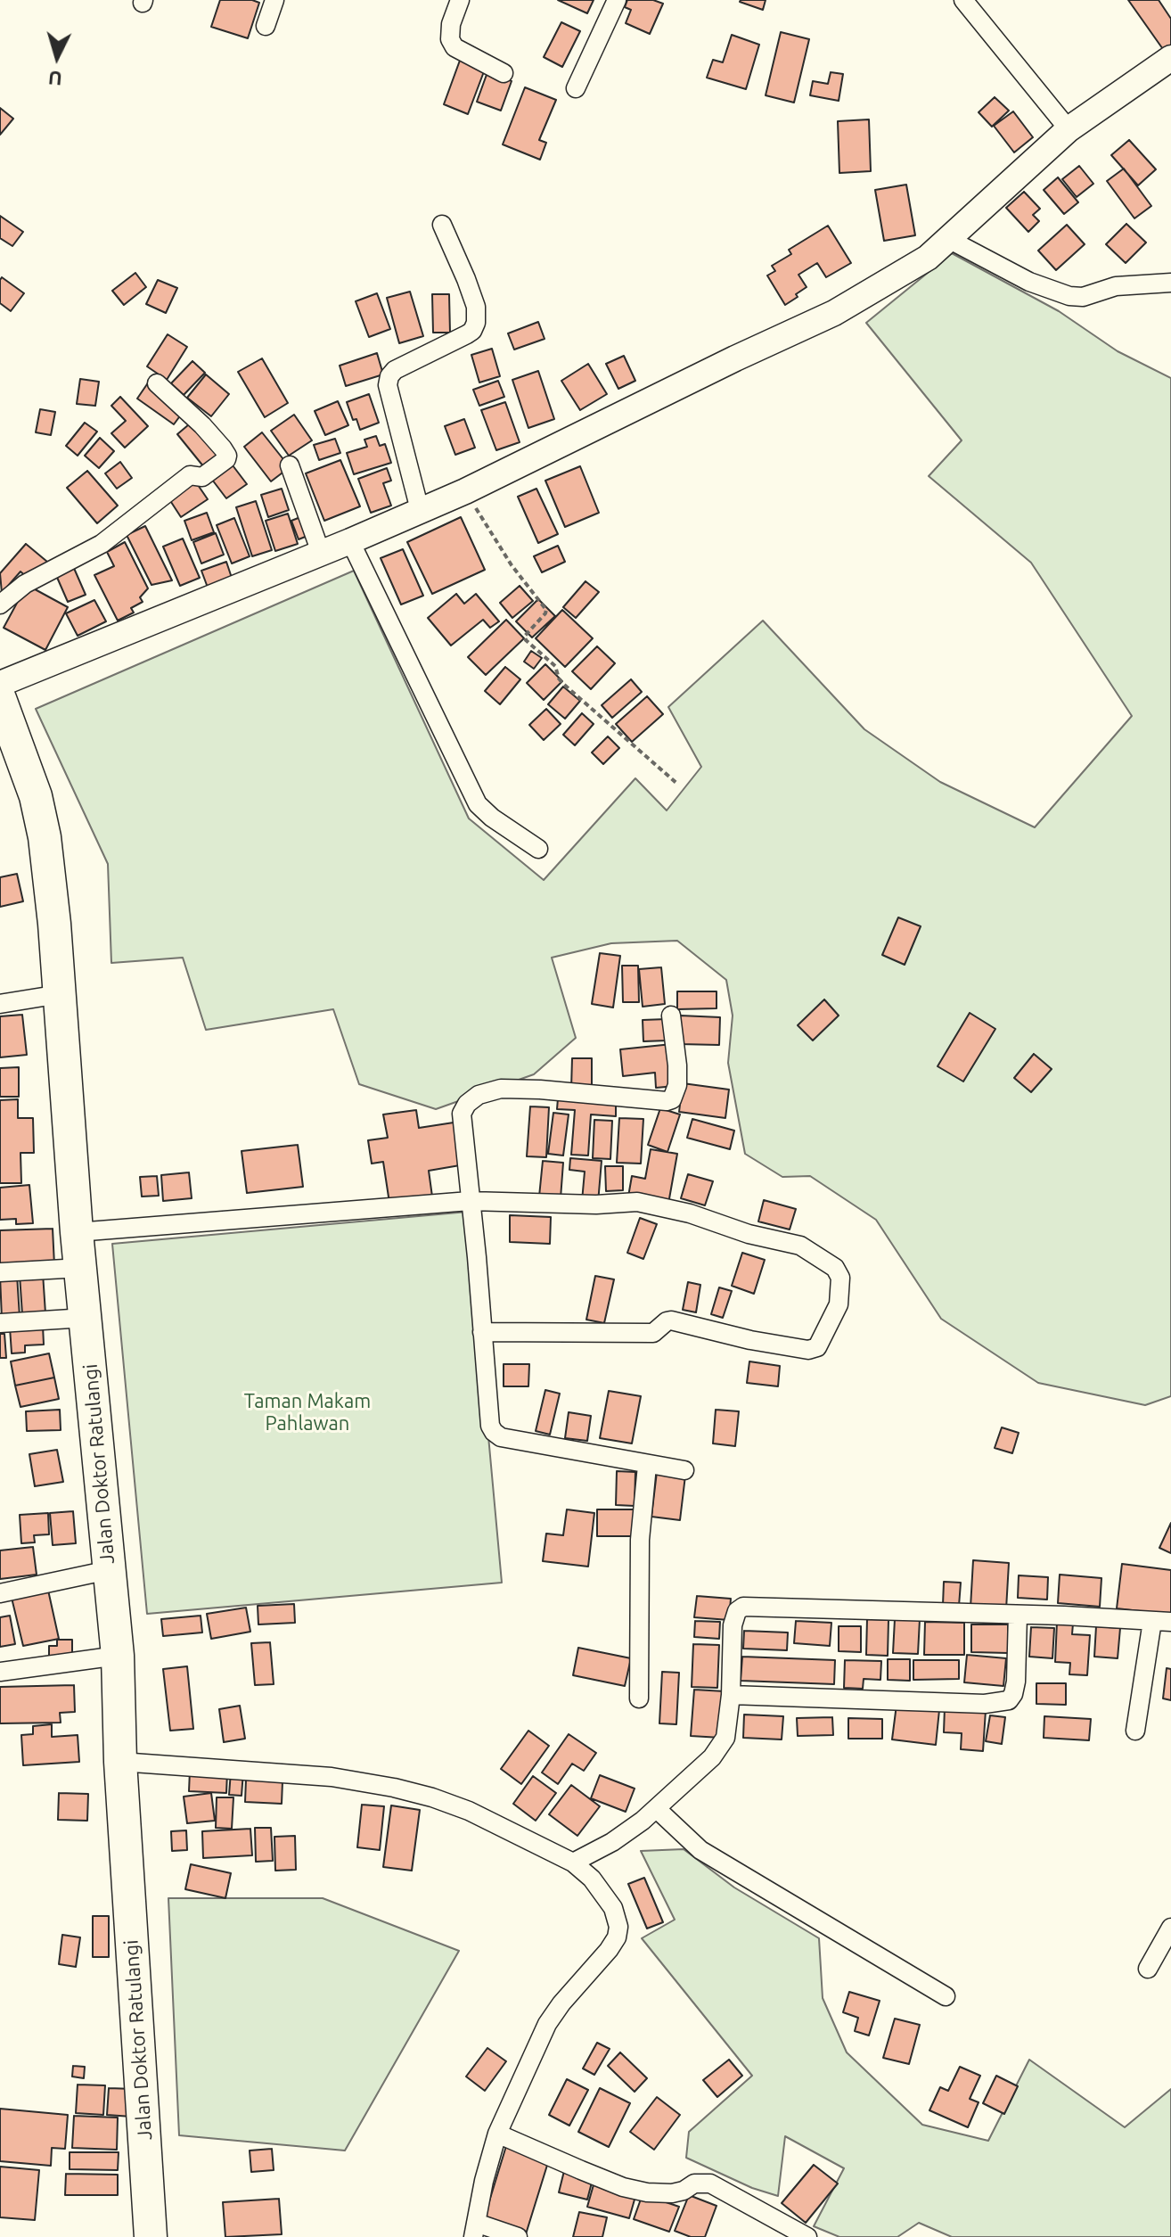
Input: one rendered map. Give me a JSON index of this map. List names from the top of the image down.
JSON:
{
  "streets": {
    "highway": ["Jalan Doktor Ratulangi"]
  },
  "parks": ["Taman Makam Pahlawan"],
  "north": "bottom"
}
